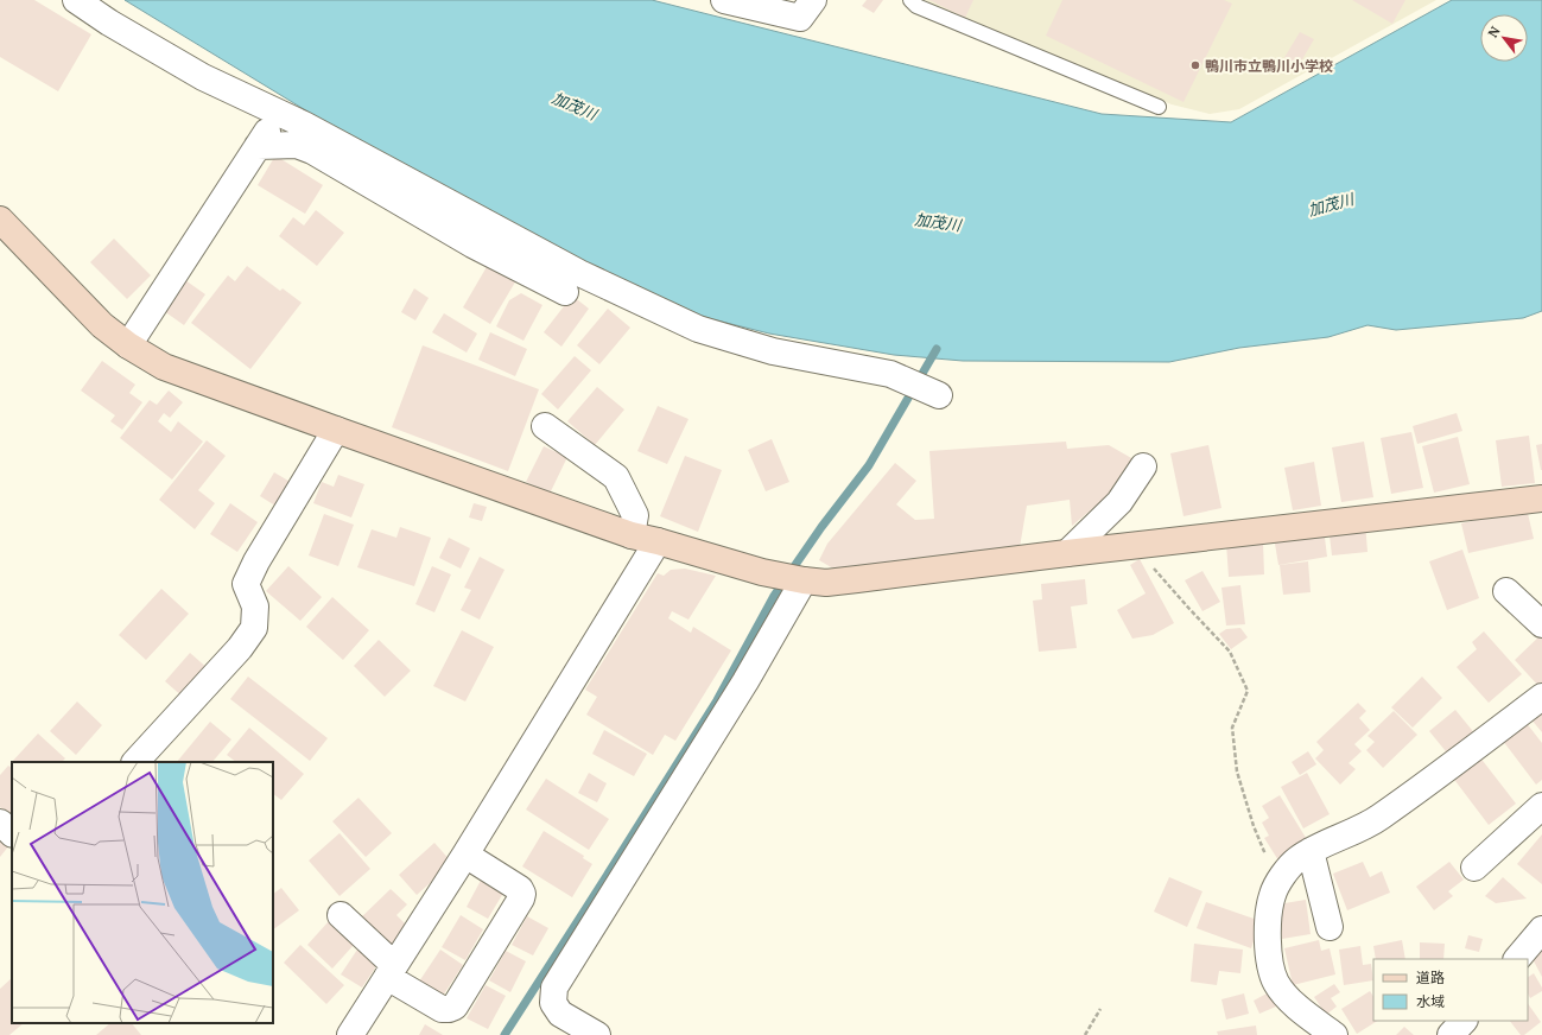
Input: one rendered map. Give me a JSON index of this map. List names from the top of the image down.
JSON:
{
  "water": ["加茂川"],
  "places": ["鴨川市立鴨川小学校"],
  "legend": ["道路", "水域"],
  "north": "top left"
}
